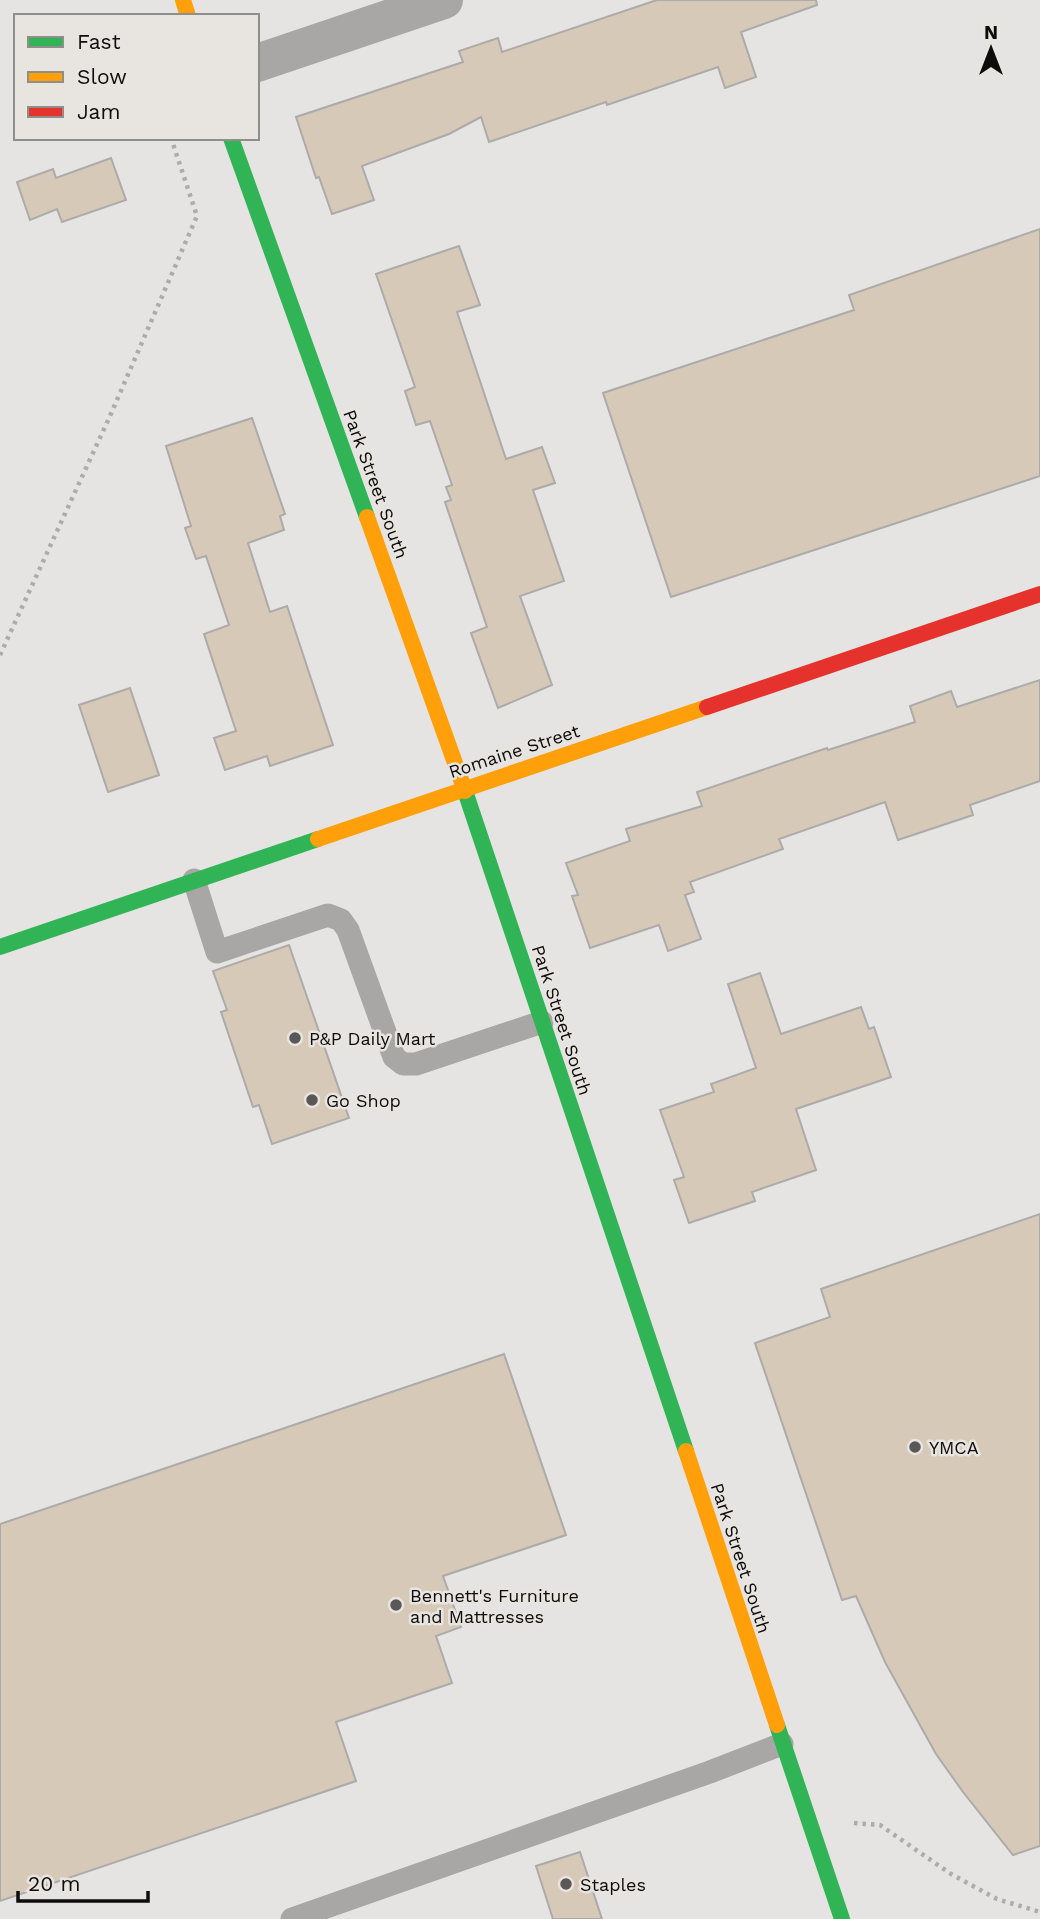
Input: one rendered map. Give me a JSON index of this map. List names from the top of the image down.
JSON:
{
  "streets": {
    "main road": ["Park Street South", "Romaine Street"]
  },
  "crossings": [
    ["Park Street South", "Romaine Street"]
  ],
  "places": [
    "P&P Daily Mart",
    "Go Shop",
    "YMCA",
    "Bennett's Furniture and Mattresses",
    "Staples"
  ],
  "legend": ["Fast", "Slow", "Jam"],
  "scale_bar": "20 m",
  "north": "top"
}
